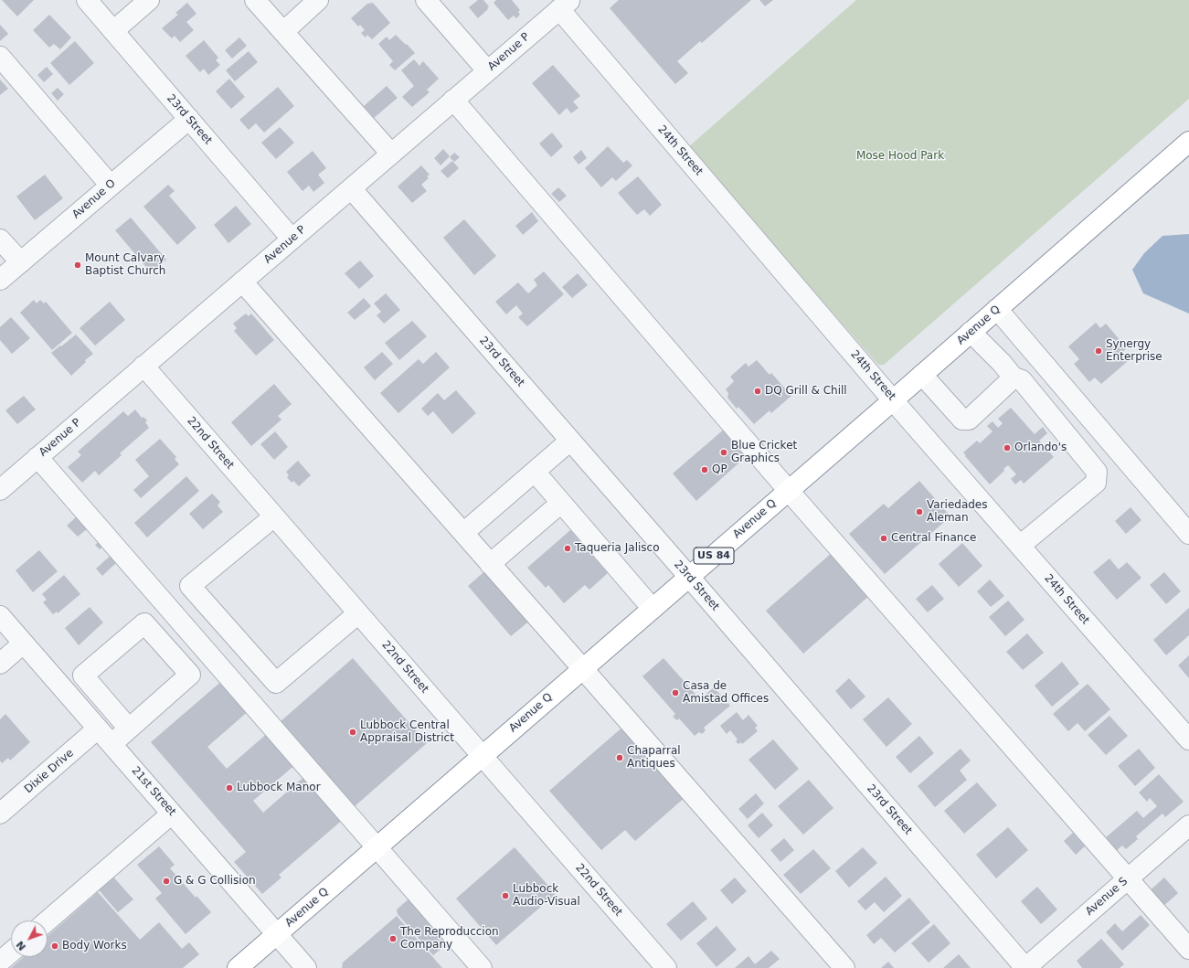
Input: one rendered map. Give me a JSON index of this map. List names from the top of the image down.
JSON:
{
  "streets": {
    "highway": ["Avenue Q", "US 84"],
    "street": [
      "Avenue P",
      "23rd Street",
      "24th Street",
      "Avenue O",
      "22nd Street",
      "Dixie Drive",
      "21st Street",
      "Avenue S"
    ]
  },
  "crossings": [
    ["Avenue P", "23rd Street"],
    ["Avenue P", "24th Street"],
    ["Avenue P", "22nd Street"],
    ["23rd Street", "Avenue O"],
    ["23rd Street", "Avenue Q"],
    ["23rd Street", "Avenue S"],
    ["24th Street", "Avenue Q"],
    ["Avenue Q", "22nd Street"],
    ["Avenue Q", "21st Street"],
    ["Dixie Drive", "21st Street"]
  ],
  "parks": ["Mose Hood Park"],
  "places": [
    "Mount Calvary Baptist Church",
    "Synergy Enterprise",
    "DQ Grill & Chill",
    "Orlando's",
    "Blue Cricket Graphics",
    "QP",
    "Variedades Aleman",
    "Central Finance",
    "Taqueria Jalisco",
    "Casa de Amistad Offices",
    "Lubbock Central Appraisal District",
    "Chaparral Antiques",
    "Lubbock Manor",
    "G & G Collision",
    "Lubbock Audio-Visual",
    "The Reproduccion Company",
    "Body Works"
  ],
  "north": "bottom left"
}
